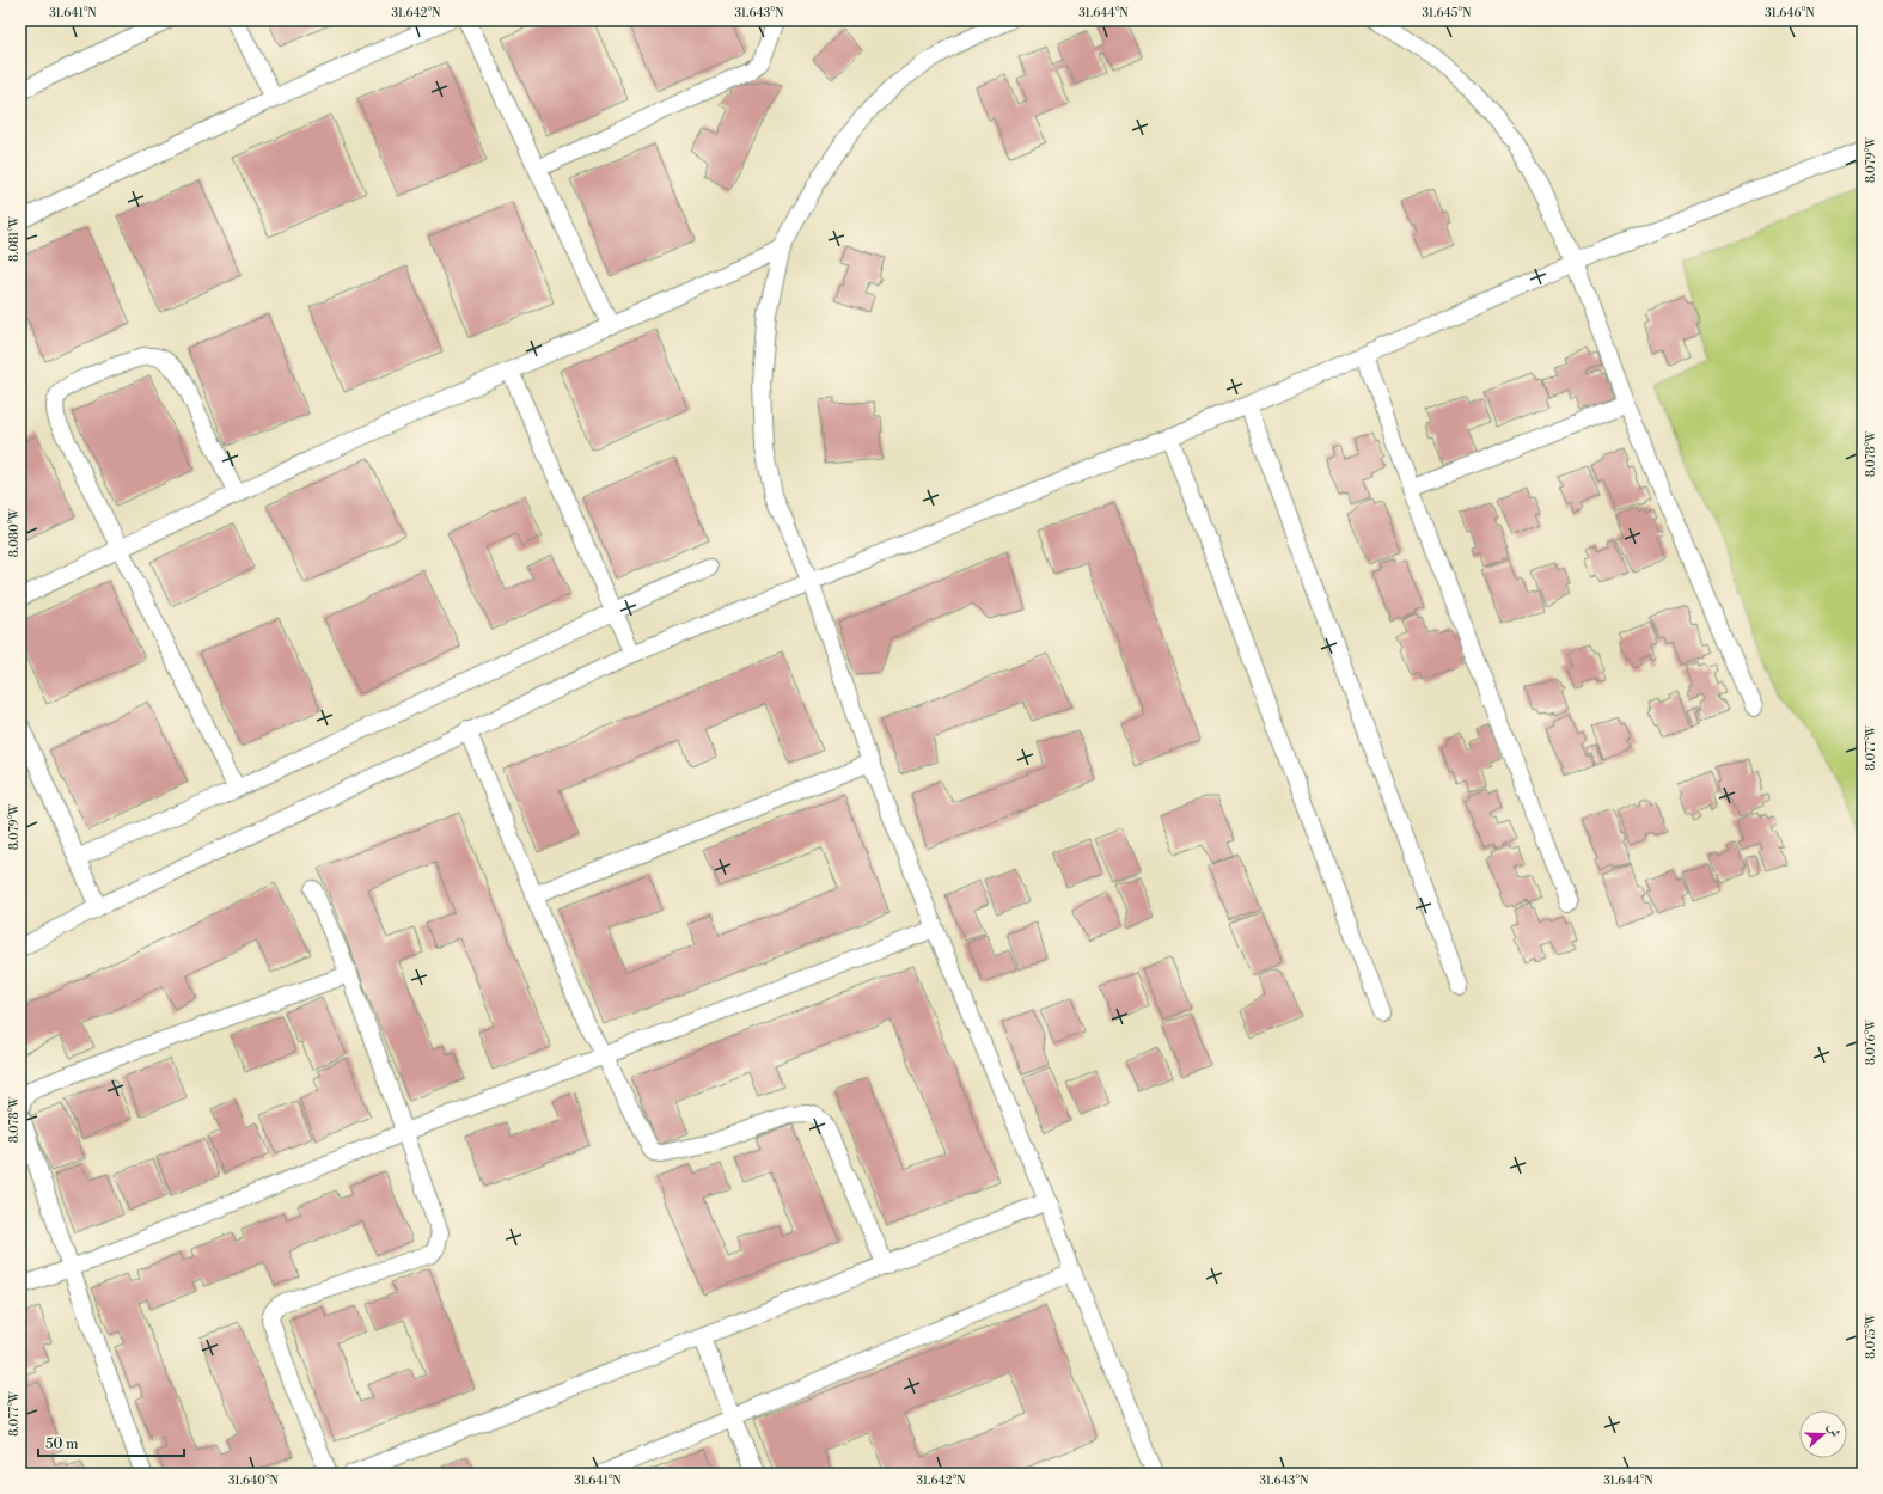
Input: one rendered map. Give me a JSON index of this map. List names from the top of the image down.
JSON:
{
  "scale_bar": "50 m",
  "north": "right",
  "coordinates": [
    "31.641°N",
    "31.642°N",
    "31.643°N",
    "31.644°N",
    "31.645°N",
    "31.646°N",
    "8.079°W",
    "8.081°W",
    "8.078°W",
    "8.080°W",
    "8.077°W",
    "8.076°W",
    "8.075°W",
    "31.640°N"
  ]
}
